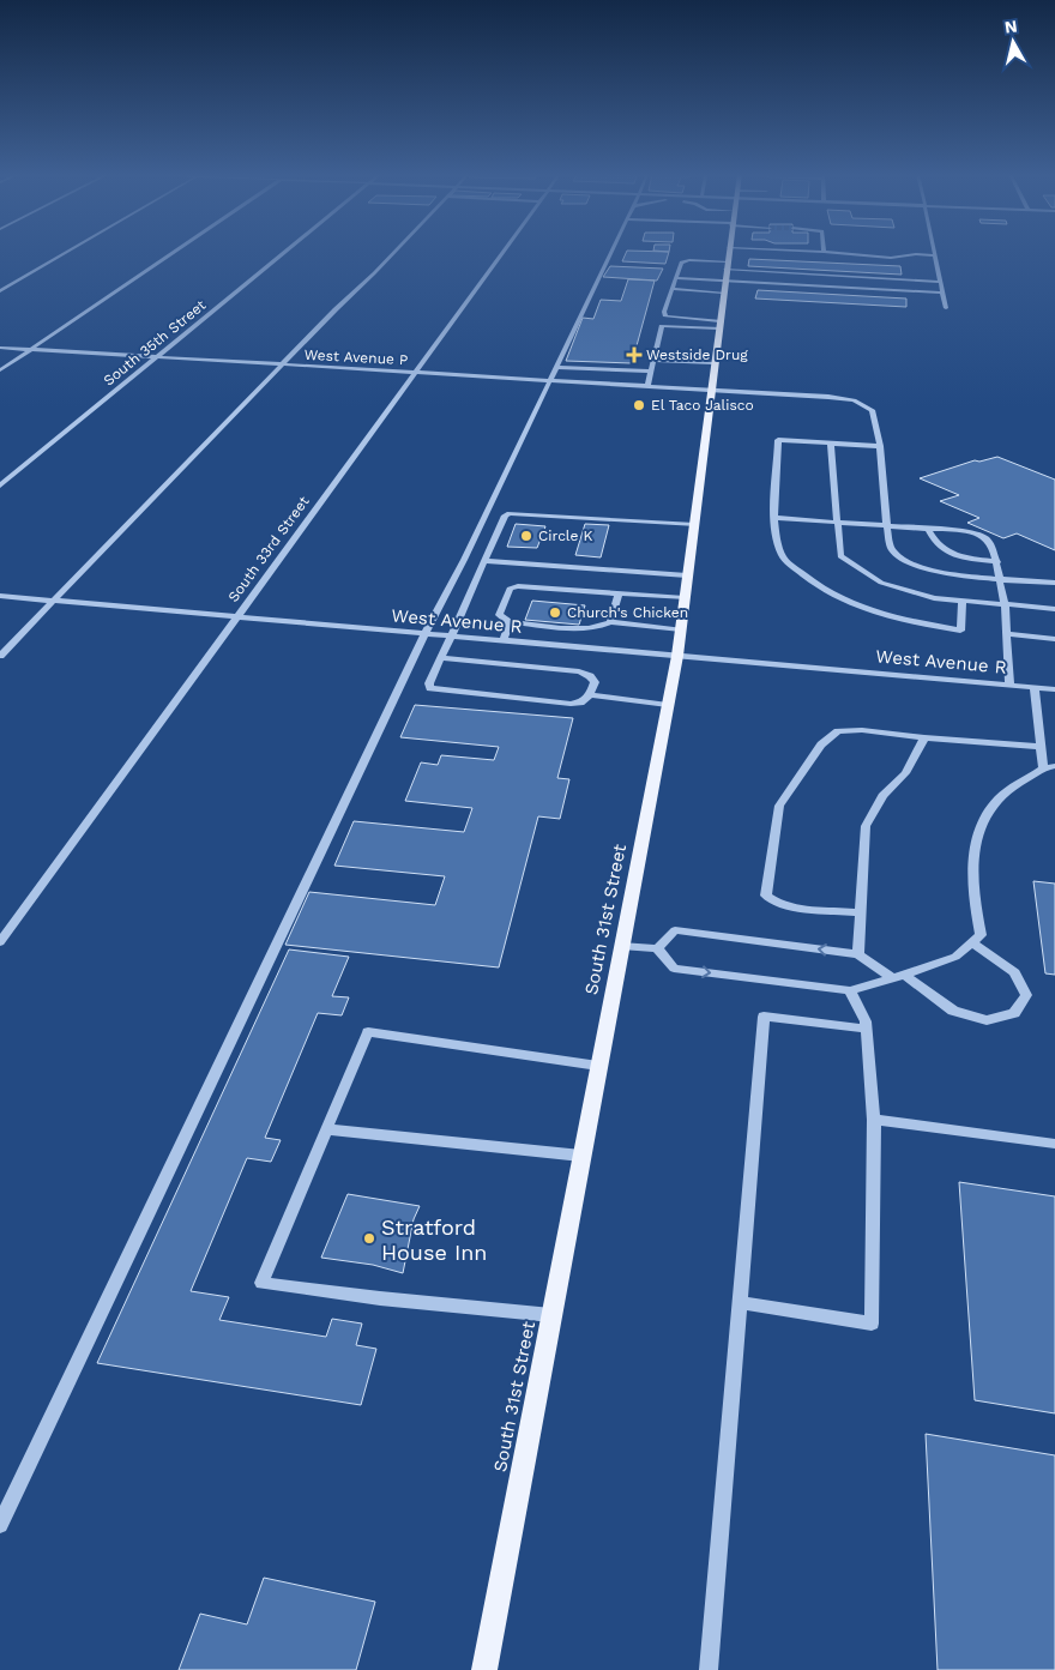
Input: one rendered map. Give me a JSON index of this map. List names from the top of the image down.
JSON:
{
  "streets": {
    "main road": ["South 31st Street"],
    "street": [
      "South 35th Street",
      "West Avenue P",
      "South 33rd Street",
      "West Avenue R"
    ]
  },
  "crossings": [
    ["South 35th Street", "West Avenue P"],
    ["West Avenue P", "South 33rd Street"],
    ["West Avenue P", "South 31st Street"],
    ["South 33rd Street", "West Avenue R"],
    ["West Avenue R", "South 31st Street"]
  ],
  "places": {
    "health": ["Westside Drug"],
    "other": [
      "El Taco Jalisco",
      "Circle K",
      "Church's Chicken",
      "Stratford House Inn"
    ]
  },
  "north": "top"
}
